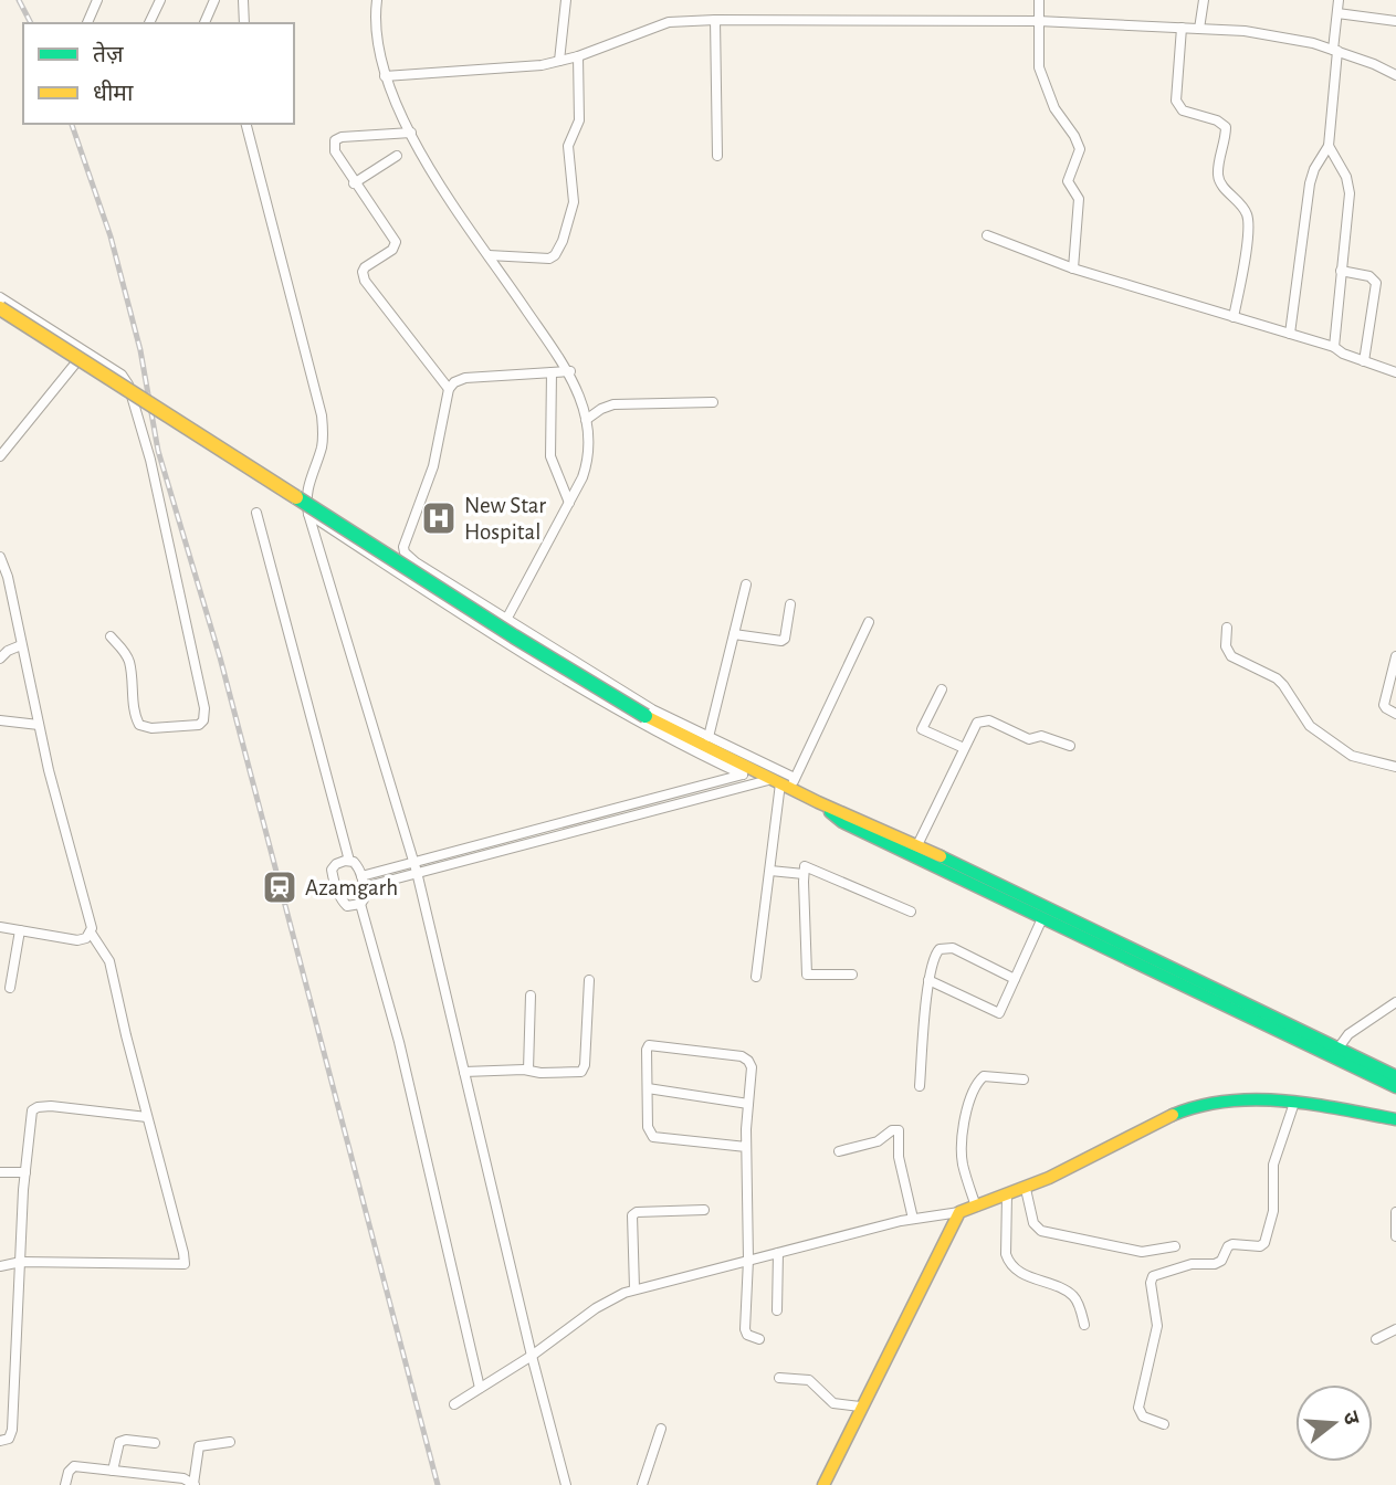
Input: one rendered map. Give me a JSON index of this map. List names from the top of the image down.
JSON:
{
  "places": {
    "hospital": ["New Star Hospital"],
    "station": ["Azamgarh"]
  },
  "legend": ["तेज़", "धीमा"],
  "north": "right"
}
